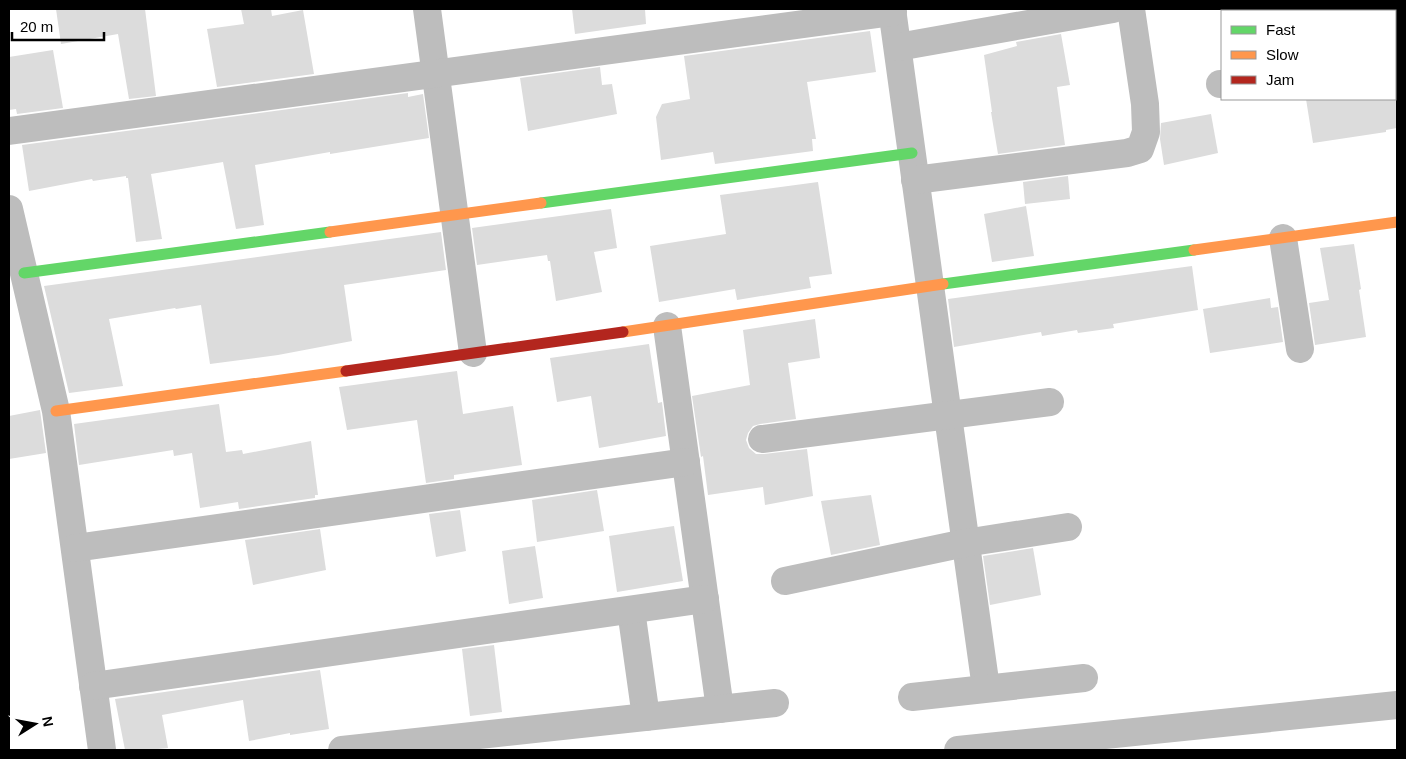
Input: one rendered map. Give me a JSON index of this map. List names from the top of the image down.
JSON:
{
  "legend": ["Fast", "Slow", "Jam"],
  "scale_bar": "20 m",
  "north": "right"
}
